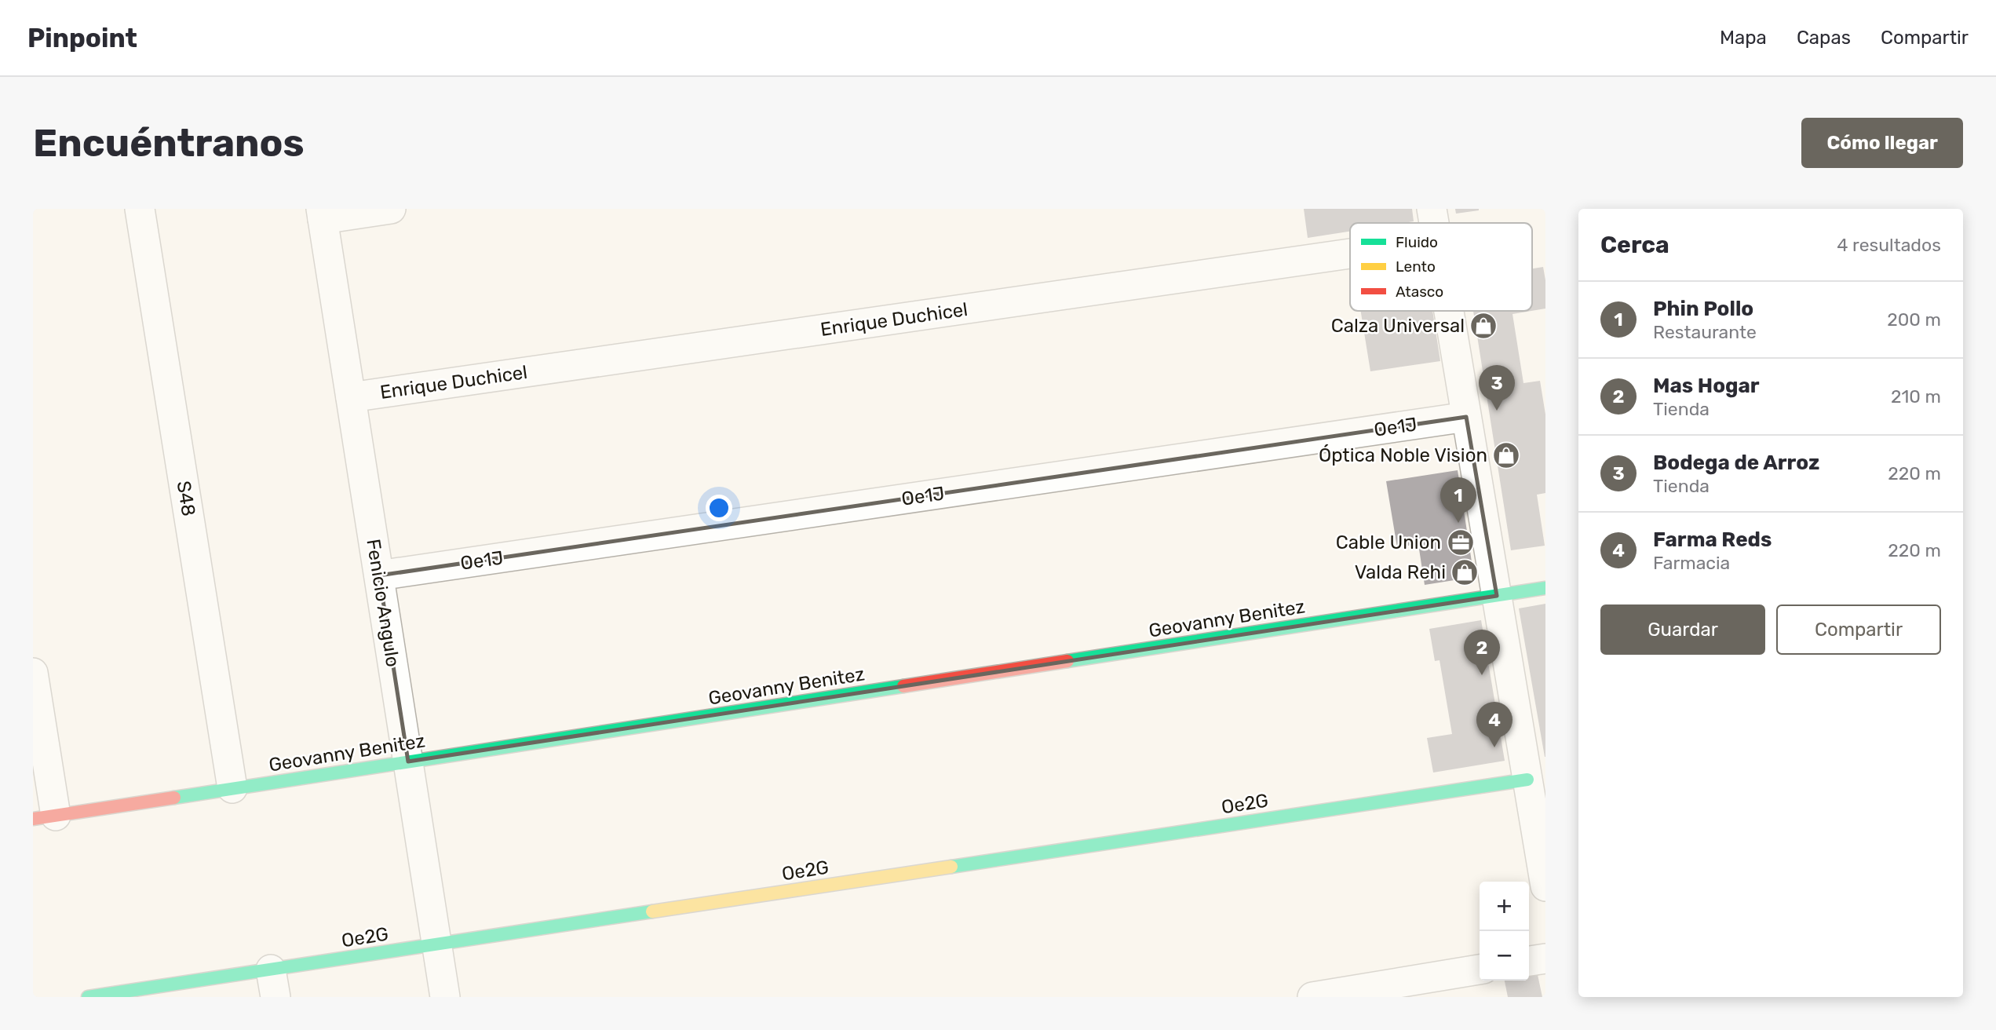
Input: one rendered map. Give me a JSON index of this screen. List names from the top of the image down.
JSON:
{
  "streets": {
    "street": [
      "Enrique Duchicel",
      "Oe1J",
      "S48",
      "Fenicio Angulo",
      "Geovanny Benitez",
      "Oe2G"
    ]
  },
  "crossings": [
    ["Enrique Duchicel", "Fenicio Angulo"],
    ["Oe1J", "Fenicio Angulo"],
    ["S48", "Geovanny Benitez"],
    ["Fenicio Angulo", "Geovanny Benitez"],
    ["Fenicio Angulo", "Oe2G"]
  ],
  "places": {
    "shop": ["Calza Universal", "Óptica Noble Vision", "Valda Rehi"],
    "office": ["Cable Union"]
  },
  "legend": ["Fluido", "Lento", "Atasco"],
  "page": {
    "header": "Pinpoint",
    "nav": ["Mapa", "Capas", "Compartir"],
    "buttons": [
      "Cómo llegar",
      ["Guardar", "Compartir"]
    ],
    "title": "Encuéntranos",
    "heading": ["Cerca", "4 resultados"],
    "list": [
      {
        "mark": "1",
        "name": "Phin Pollo",
        "note": "Restaurante",
        "value": "200 m"
      },
      {
        "mark": "2",
        "name": "Mas Hogar",
        "note": "Tienda",
        "value": "210 m"
      },
      {
        "mark": "3",
        "name": "Bodega de Arroz",
        "note": "Tienda",
        "value": "220 m"
      },
      {
        "mark": "4",
        "name": "Farma Reds",
        "note": "Farmacia",
        "value": "220 m"
      }
    ],
    "pins": [
      "3",
      "1",
      "2",
      "4"
    ],
    "map_buttons": ["+", "−"]
  }
}
